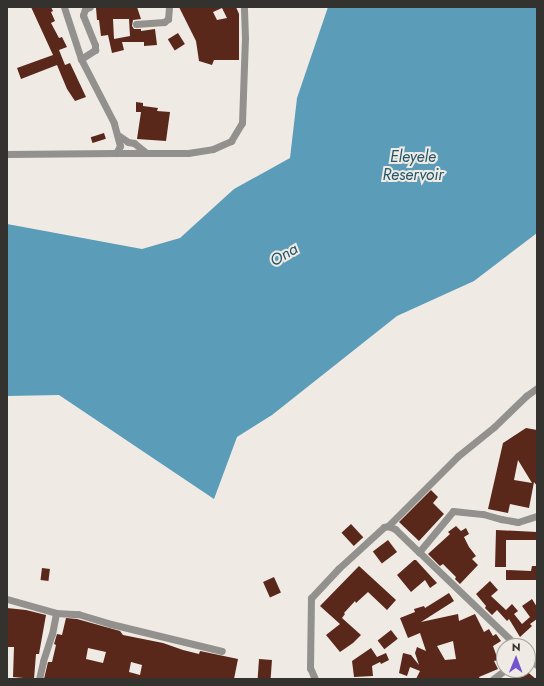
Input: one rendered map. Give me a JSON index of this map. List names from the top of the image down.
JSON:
{
  "water": ["Eleyele Reservoir", "Ona"],
  "north": "top"
}
